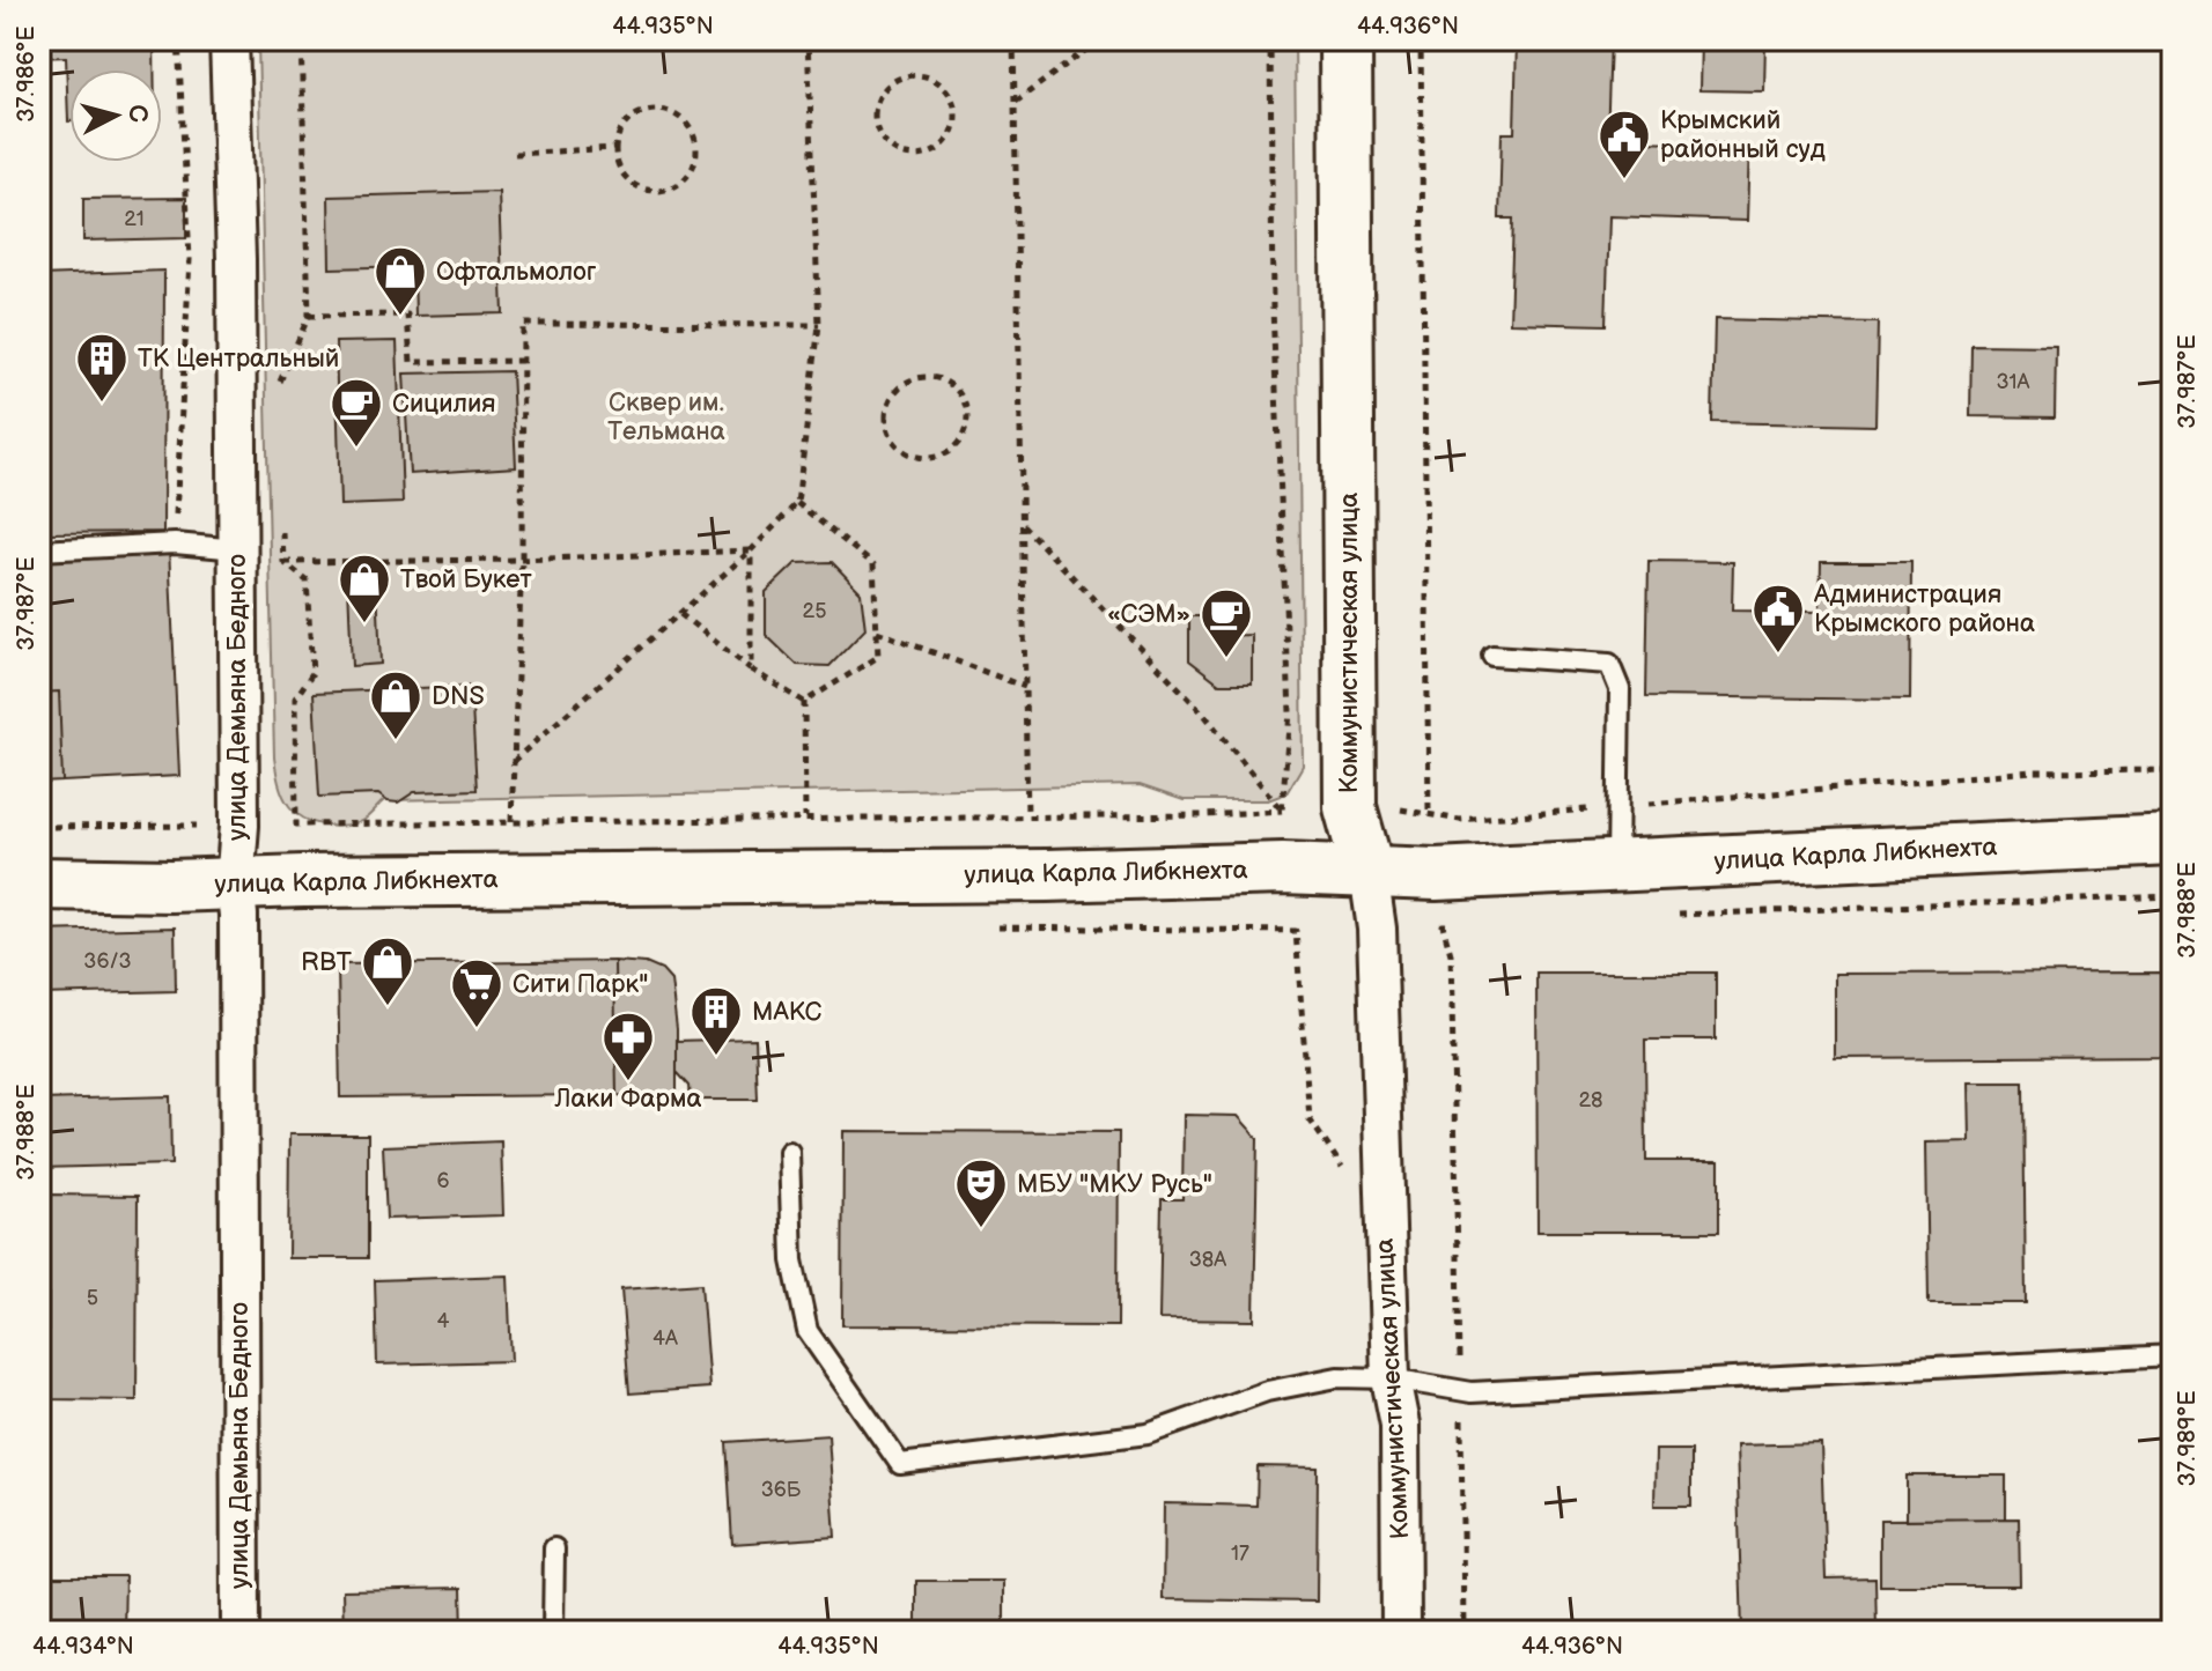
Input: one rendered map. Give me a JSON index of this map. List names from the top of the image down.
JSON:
{
  "streets": {
    "main road": ["Коммунистическая улица", "улица Карла Либкнехта"],
    "street": ["улица Демьяна Бедного"]
  },
  "crossings": [
    ["Коммунистическая улица", "улица Карла Либкнехта"],
    ["улица Демьяна Бедного", "улица Карла Либкнехта"]
  ],
  "parks": ["Сквер им. Тельмана"],
  "places": {
    "public building": ["Крымский районный суд", "Администрация Крымского района"],
    "shop": [
      "Офтальмолог",
      "Твой Букет",
      "DNS",
      "RBT"
    ],
    "building": ["ТК Центральный", "МАКС"],
    "cafe": ["Сицилия", "«СЭМ»"],
    "supermarket": ["Сити Парк\""],
    "pharmacy": ["Лаки Фарма"],
    "theatre": ["МБУ \"МКУ Русь\""]
  },
  "house_numbers": [
    "21",
    "31А",
    "25",
    "36/3",
    "28",
    "6",
    "38А",
    "5",
    "4",
    "4А",
    "36Б",
    "17"
  ],
  "north": "right",
  "coordinates": [
    "44.935°N",
    "44.936°N",
    "37.986°E",
    "37.987°E",
    "37.988°E",
    "37.989°E",
    "44.934°N"
  ]
}
